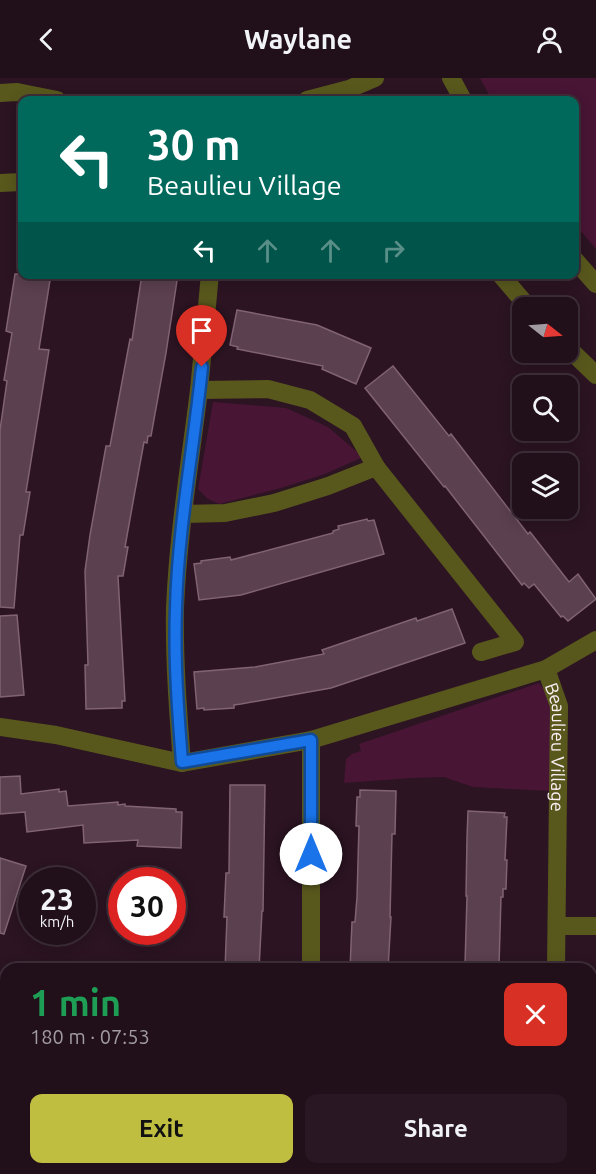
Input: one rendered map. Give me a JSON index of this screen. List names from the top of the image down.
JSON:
{
  "streets": {
    "street": ["Beaulieu Village"]
  },
  "north": "right",
  "page": {
    "header": "Waylane",
    "turn": ["30 m", "Beaulieu Village"],
    "speed": "23 km/h",
    "limit": "30",
    "heading": ["1 min", "180 m · 07:53"],
    "buttons": ["Exit", "Share"]
  }
}
